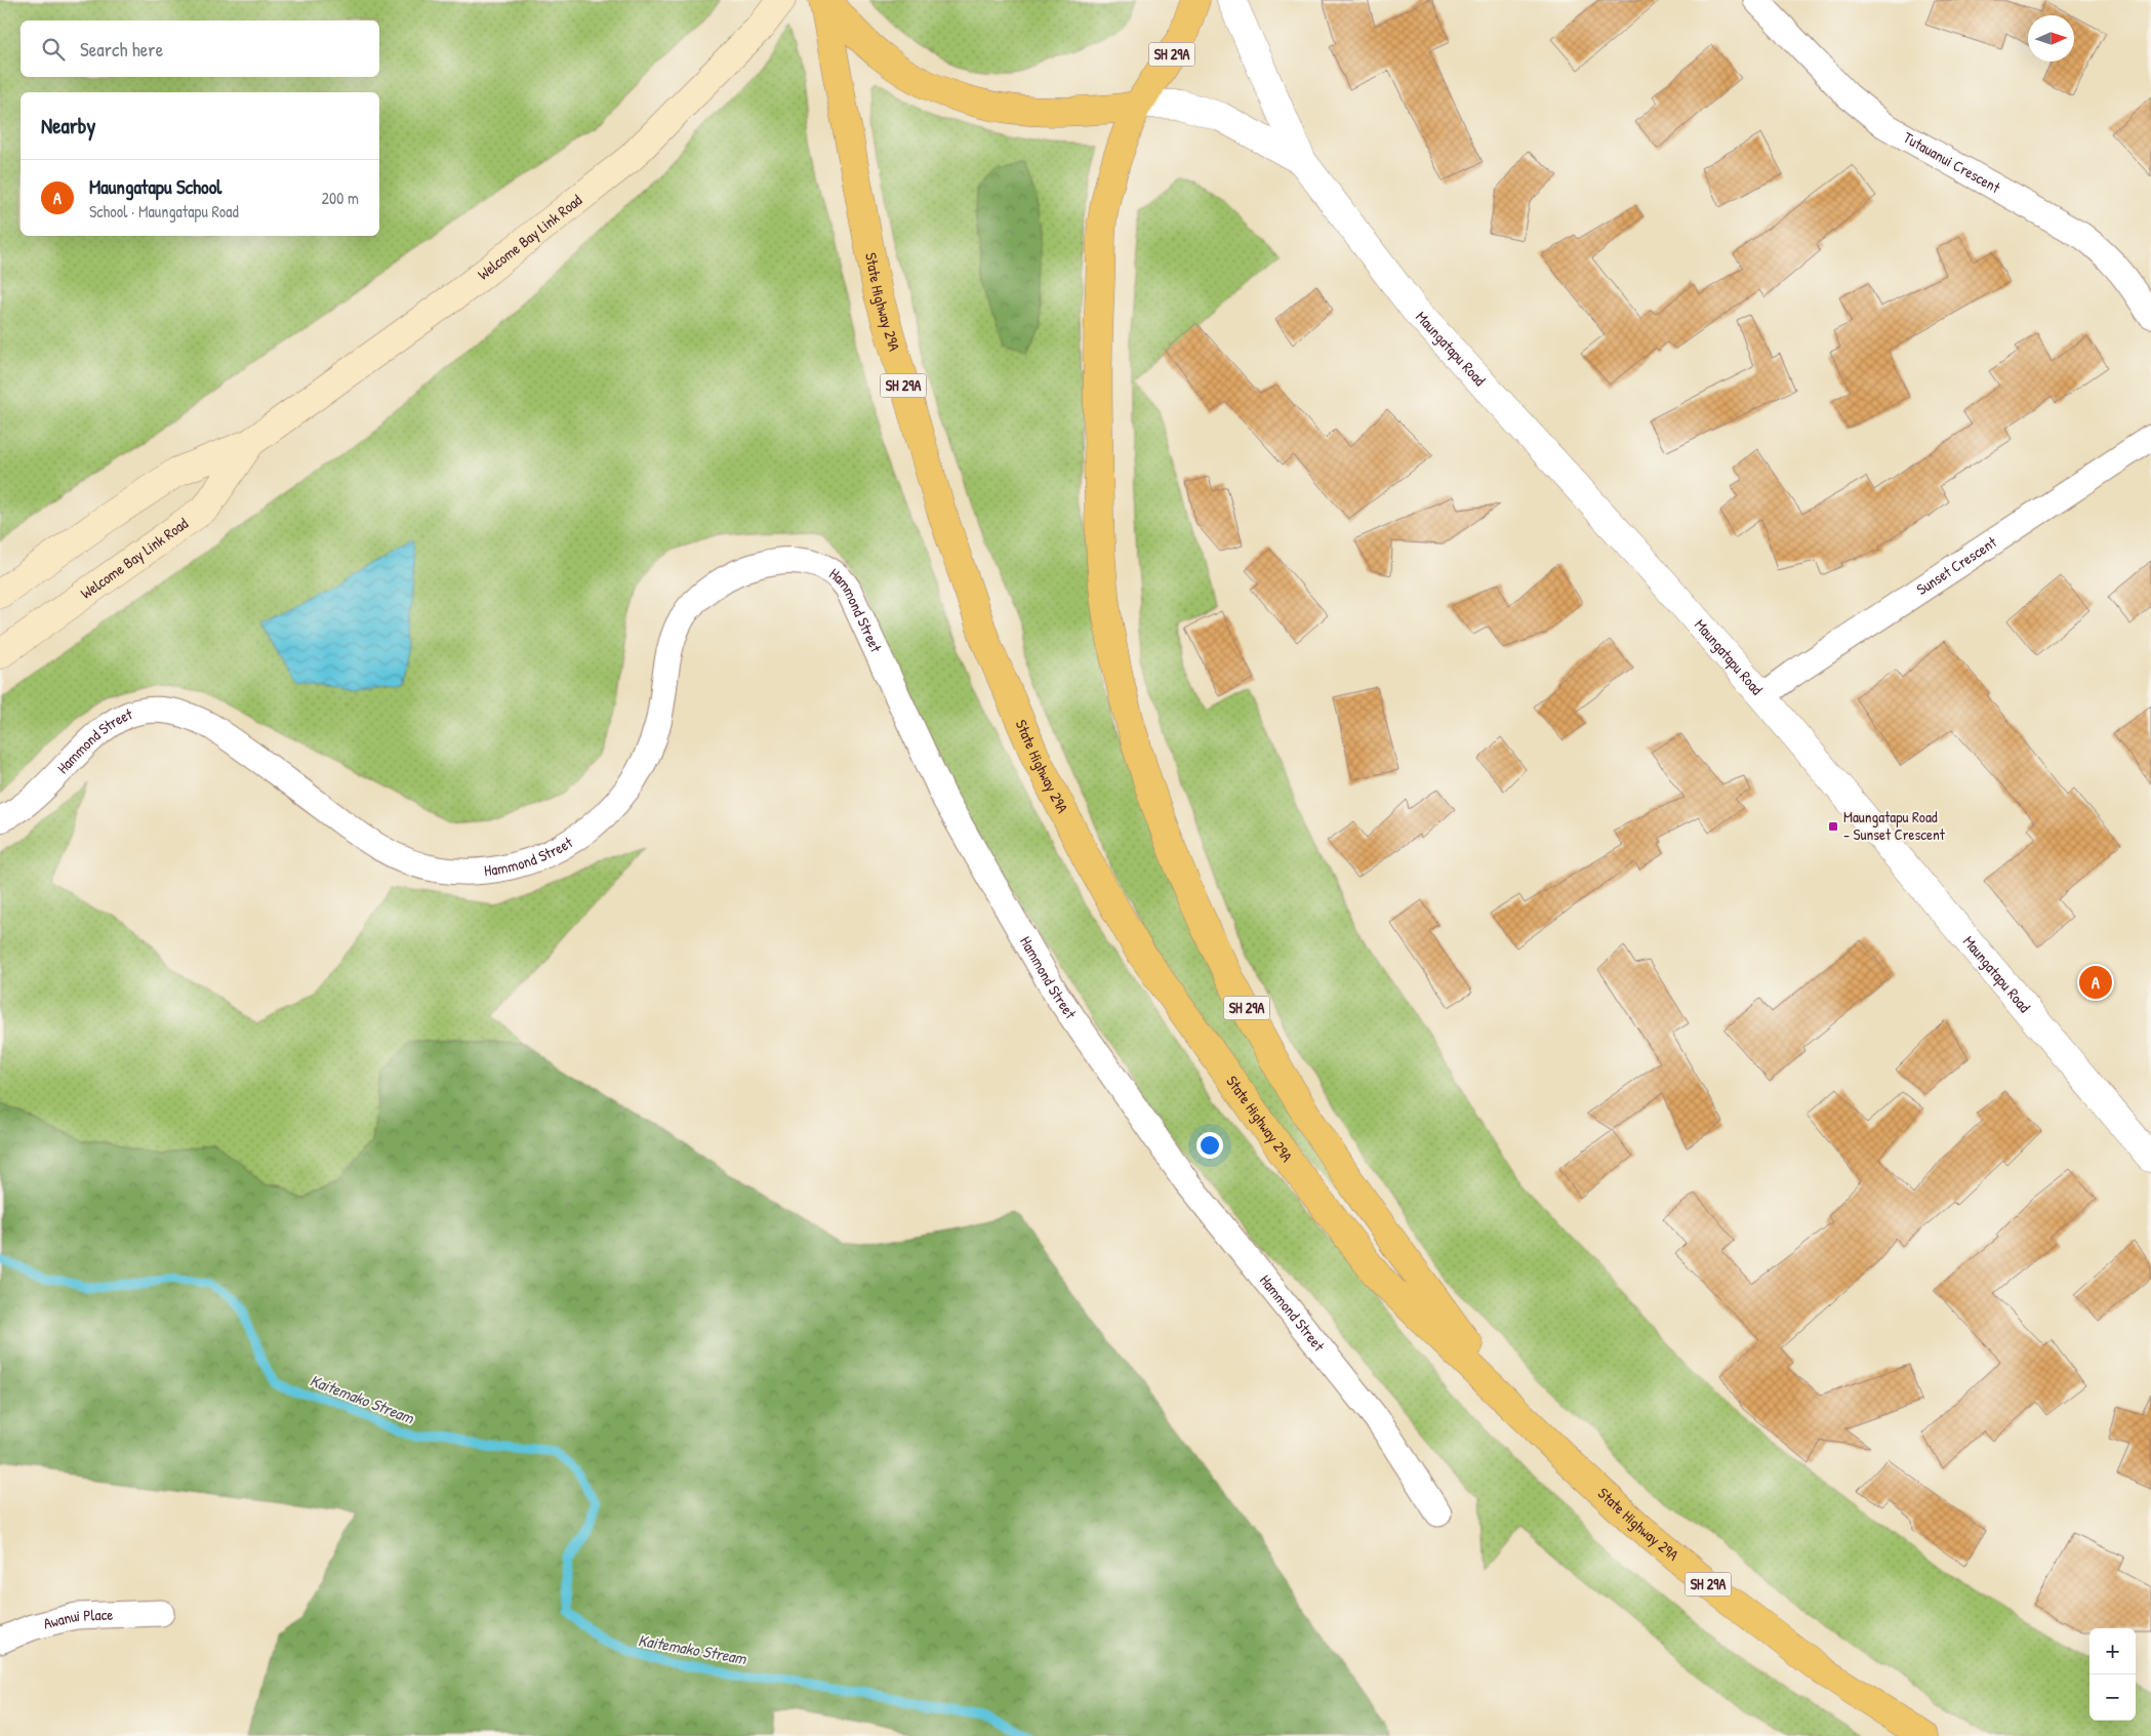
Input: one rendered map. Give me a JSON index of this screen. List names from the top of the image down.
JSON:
{
  "streets": {
    "highway": ["SH 29A", "State Highway 29A"],
    "main road": ["Welcome Bay Link Road"],
    "street": [
      "Tutauanui Crescent",
      "Maungatapu Road",
      "Sunset Crescent",
      "Hammond Street",
      "Awanui Place"
    ]
  },
  "crossings": [
    ["SH 29A", "State Highway 29A"],
    ["SH 29A", "Maungatapu Road"],
    ["State Highway 29A", "Maungatapu Road"],
    ["Maungatapu Road", "Sunset Crescent"]
  ],
  "water": ["Kaitemako Stream"],
  "places": {
    "transit": ["Maungatapu Road - Sunset Crescent"]
  },
  "north": "right",
  "page": {
    "search": "Search here",
    "heading": "Nearby",
    "list": [
      {
        "mark": "A",
        "name": "Maungatapu School",
        "note": "School · Maungatapu Road",
        "value": "200 m"
      }
    ],
    "pins": "A",
    "map_buttons": ["+", "−"]
  }
}
